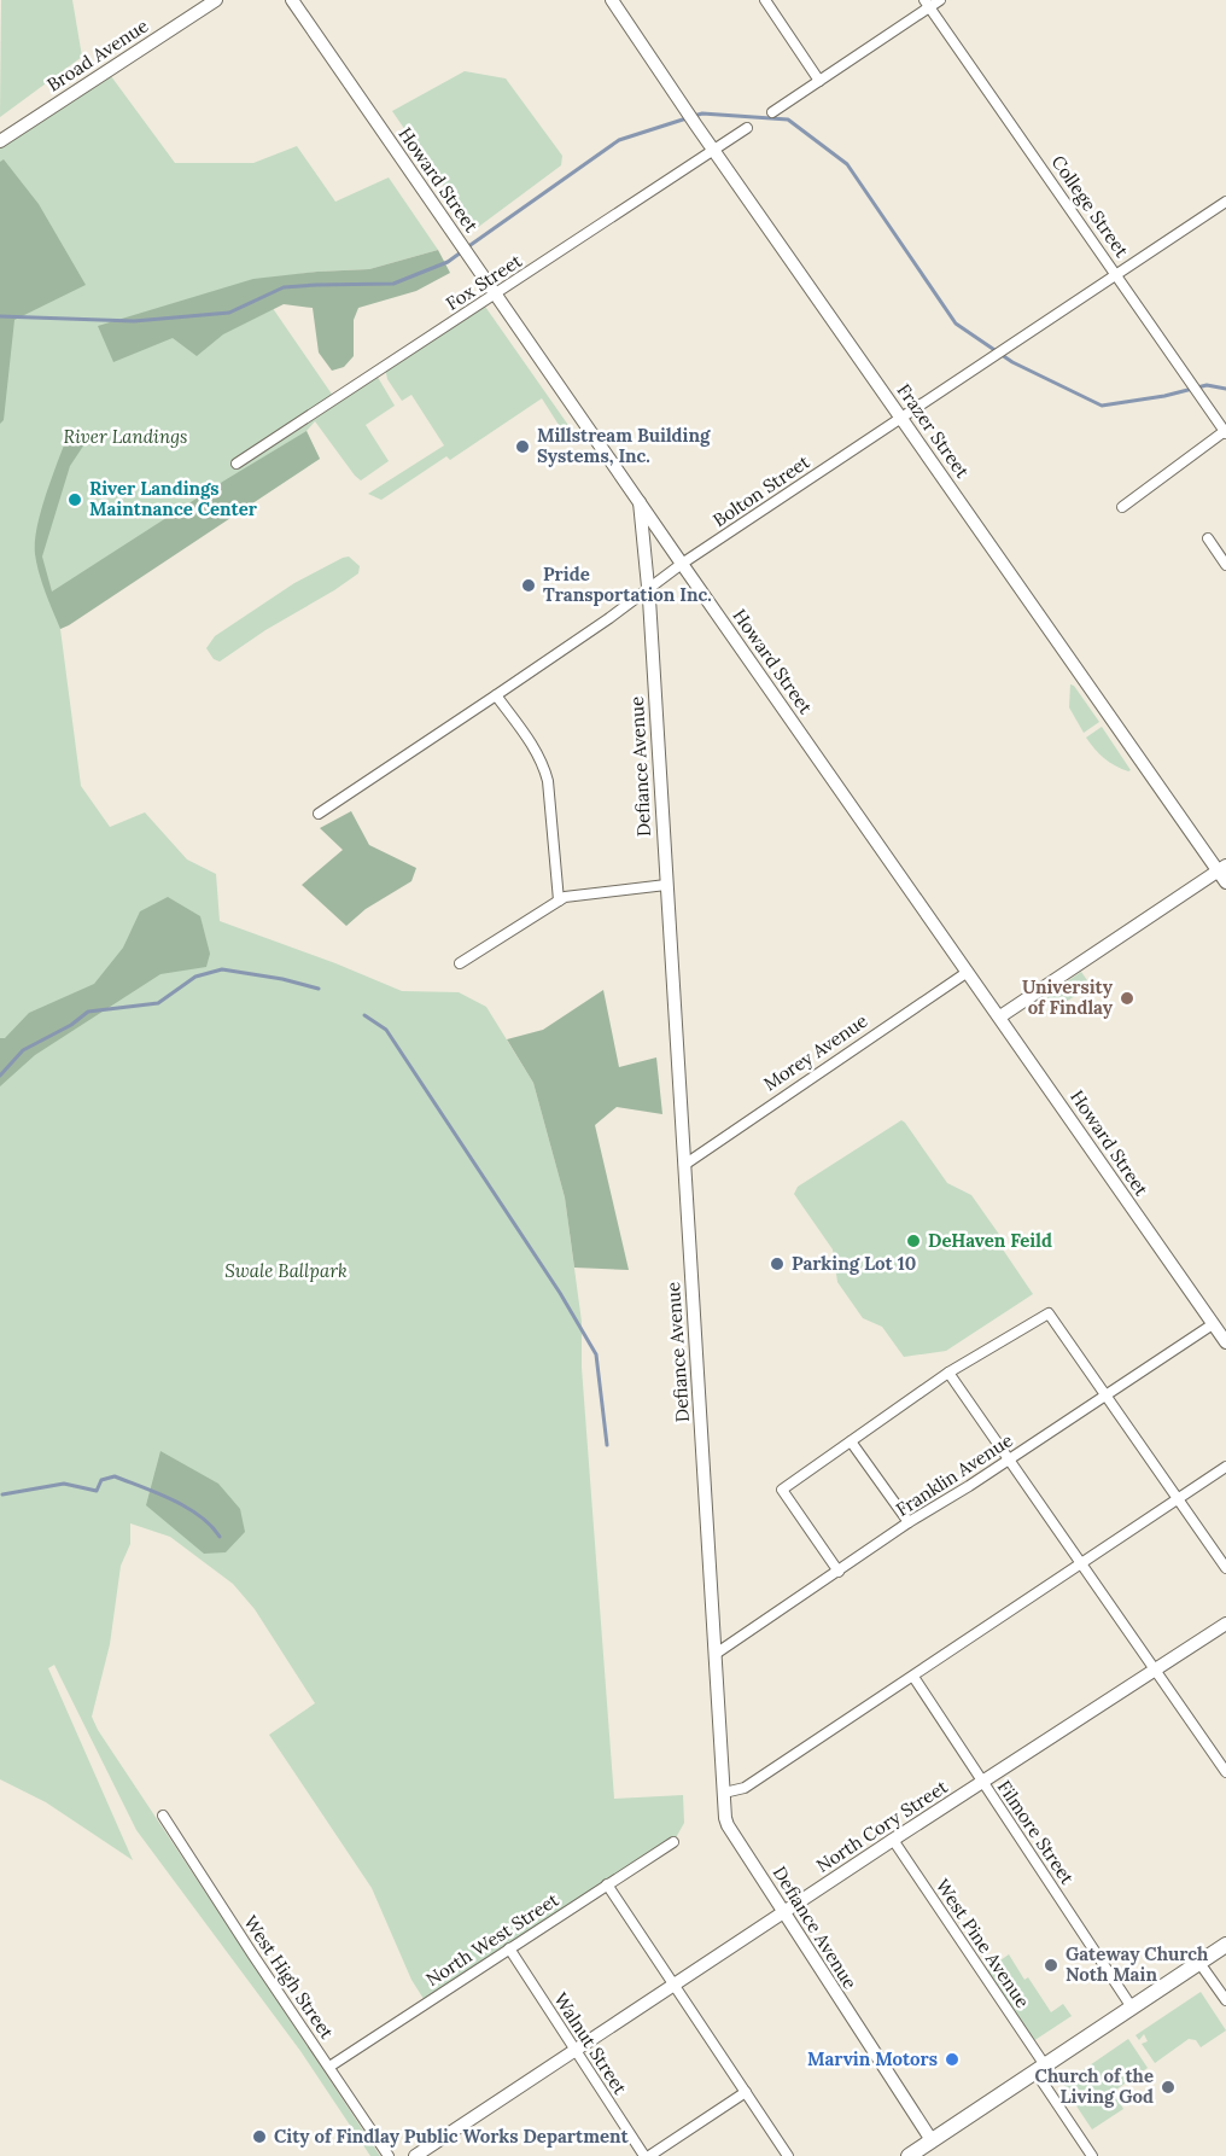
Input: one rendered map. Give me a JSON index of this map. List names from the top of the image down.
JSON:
{
  "streets": {
    "street": [
      "Broad Avenue",
      "Howard Street",
      "College Street",
      "Fox Street",
      "Frazer Street",
      "Bolton Street",
      "Defiance Avenue",
      "Morey Avenue",
      "Franklin Avenue",
      "North Cory Street",
      "Filmore Street",
      "North West Street",
      "West Pine Avenue",
      "West High Street",
      "Walnut Street"
    ]
  },
  "crossings": [
    ["Howard Street", "Fox Street"],
    ["Howard Street", "Bolton Street"],
    ["Howard Street", "Defiance Avenue"],
    ["Howard Street", "Morey Avenue"],
    ["Howard Street", "Franklin Avenue"],
    ["College Street", "Bolton Street"],
    ["Fox Street", "Frazer Street"],
    ["Frazer Street", "Bolton Street"],
    ["Bolton Street", "Defiance Avenue"],
    ["Defiance Avenue", "Morey Avenue"],
    ["Defiance Avenue", "Franklin Avenue"],
    ["Defiance Avenue", "North Cory Street"],
    ["North Cory Street", "Filmore Street"],
    ["North Cory Street", "West Pine Avenue"],
    ["North Cory Street", "Walnut Street"],
    ["North West Street", "West High Street"],
    ["North West Street", "Walnut Street"]
  ],
  "parks": ["River Landings", "Swale Ballpark"],
  "places": [
    "Millstream Building Systems, Inc.",
    "River Landings Maintnance Center",
    "Pride Transportation Inc.",
    "University of Findlay",
    "DeHaven Feild",
    "Parking Lot 10",
    "Gateway Church Noth Main",
    "Marvin Motors",
    "Church of the Living God",
    "City of Findlay Public Works Department"
  ]
}
